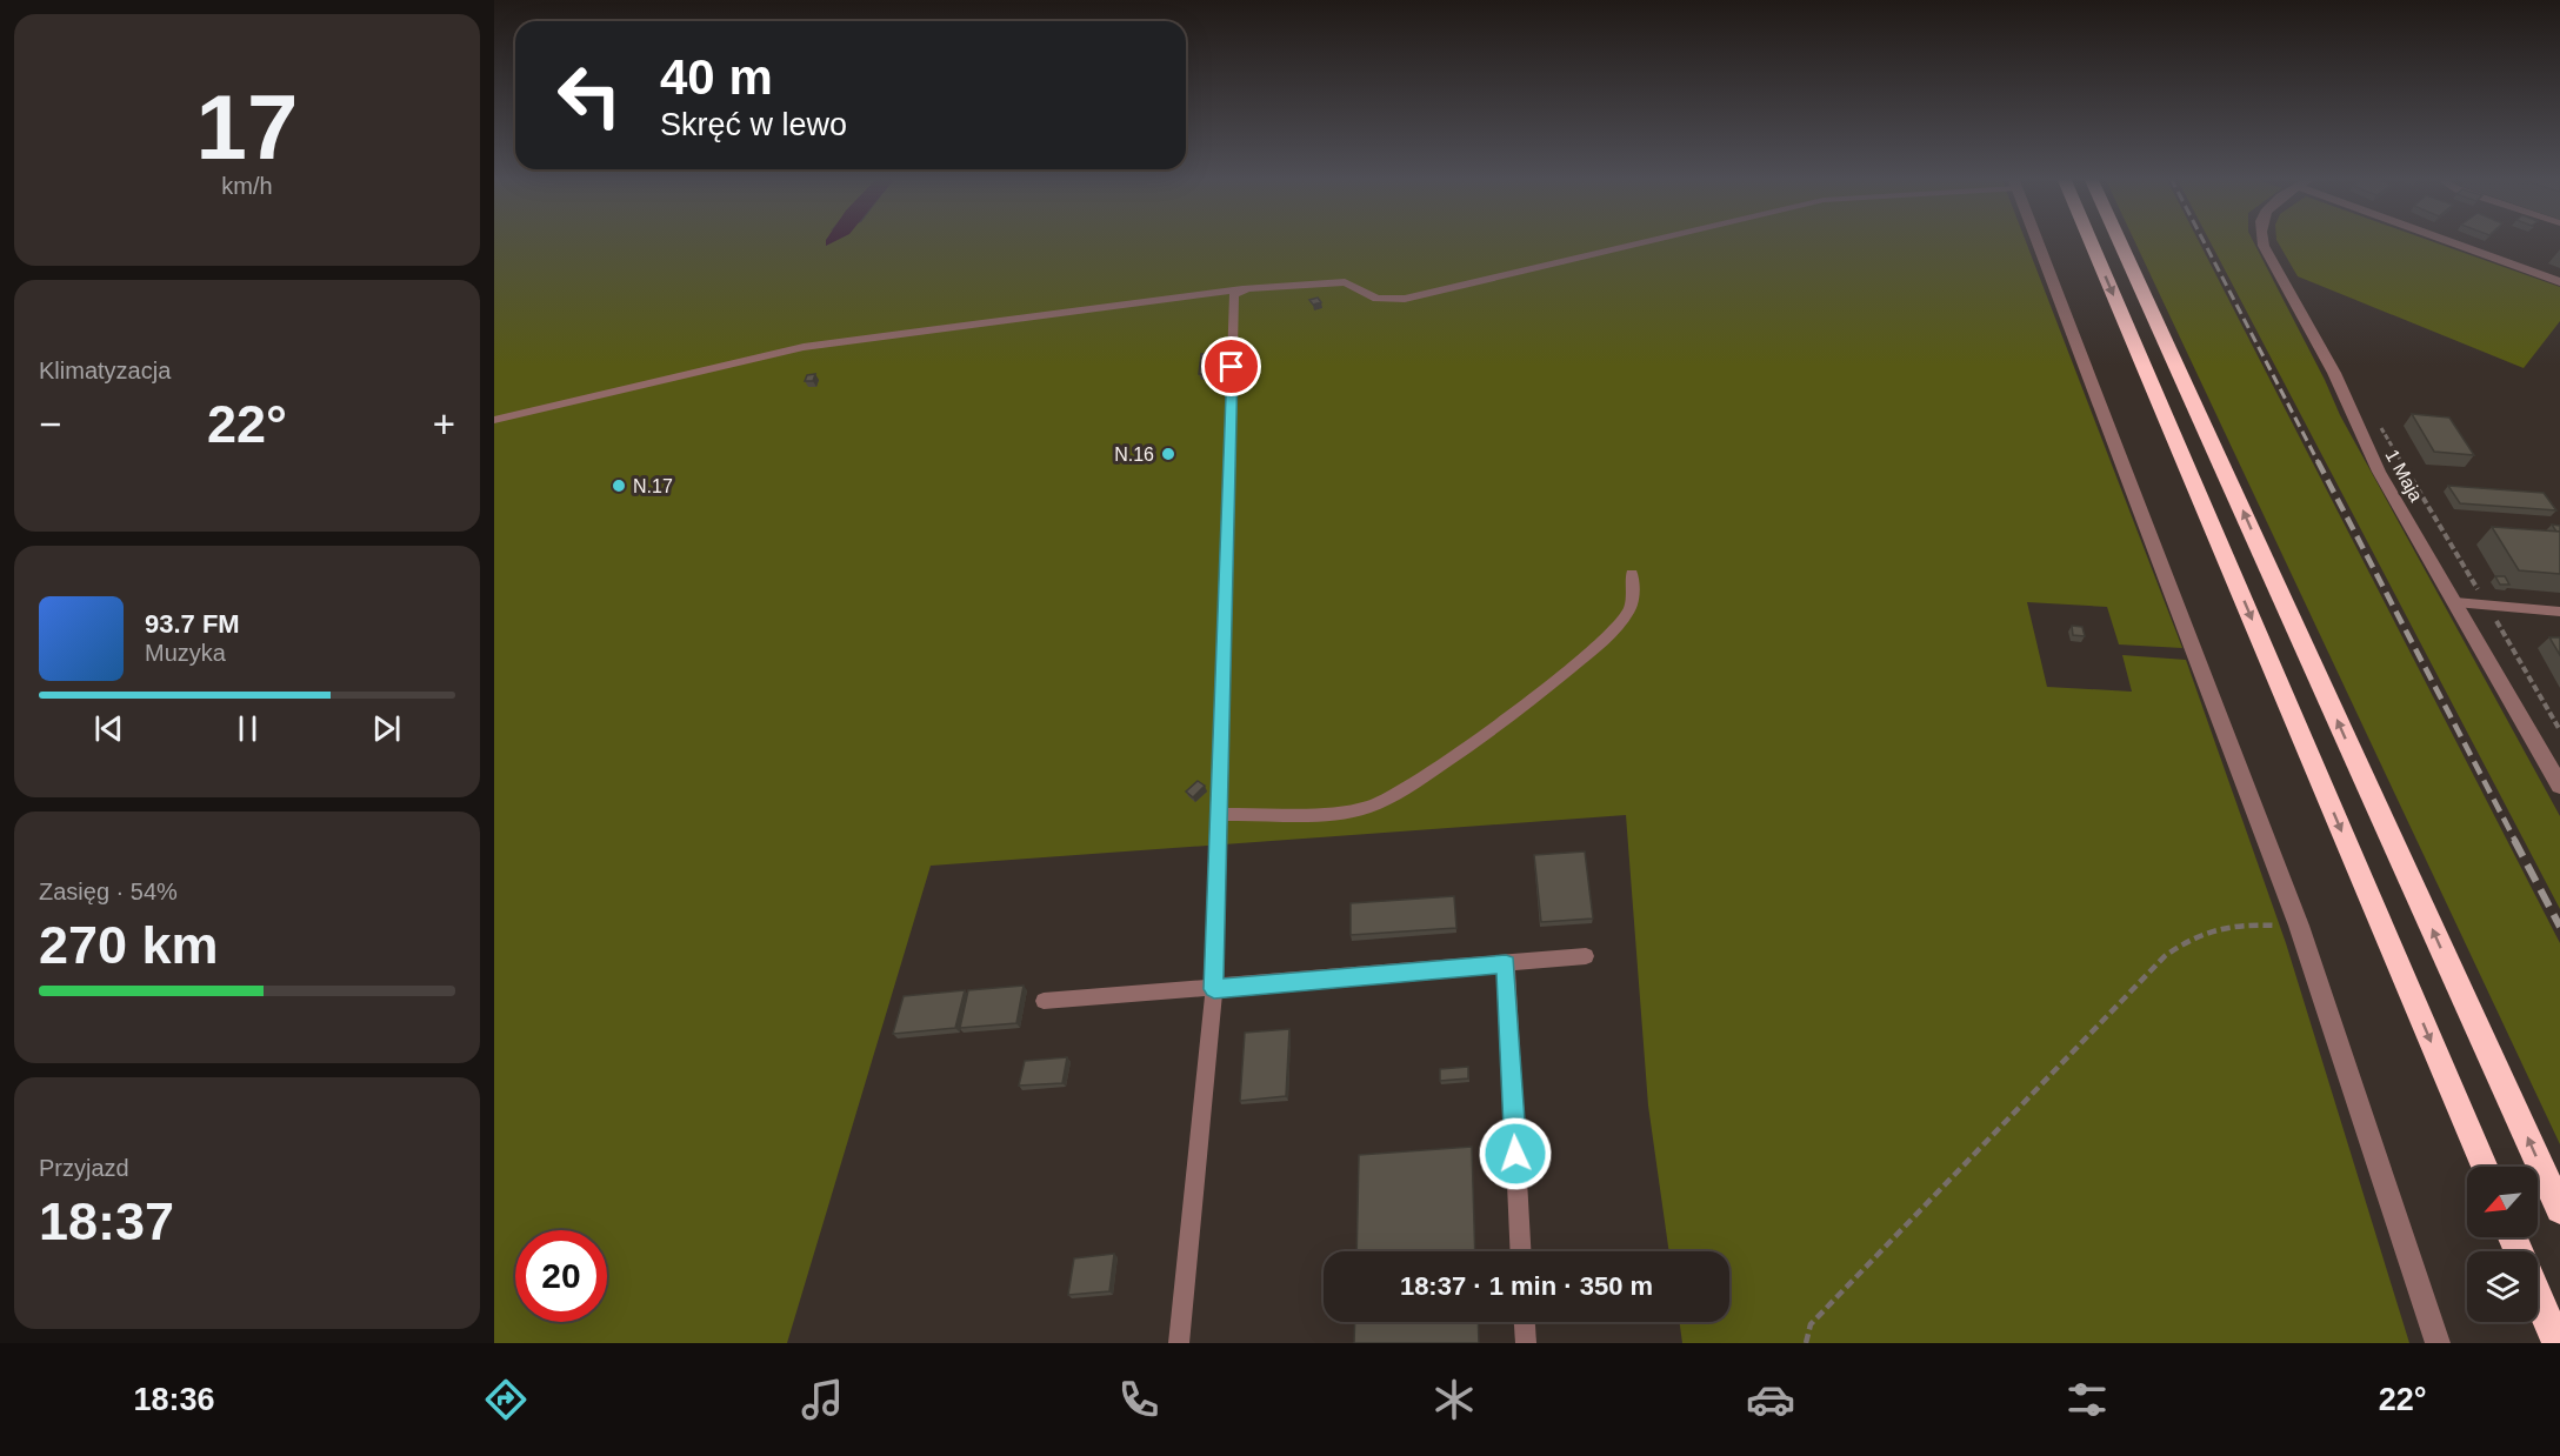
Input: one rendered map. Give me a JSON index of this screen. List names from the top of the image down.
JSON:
{
  "streets": {
    "street": ["1 Maja"]
  },
  "places": ["N.16", "N.17"],
  "north": "bottom left",
  "page": {
    "tile": [
      ["17", "km/h"],
      "Klimatyzacja",
      ["Zasięg · 54%", "270 km"],
      ["Przyjazd", "18:37"]
    ],
    "turn": ["40 m", "Skręć w lewo"],
    "heat": ["−", "22°", "+"],
    "song": ["93.7 FM", "Muzyka"],
    "limit": "20",
    "trip": "18:37 · 1 min · 350 m",
    "tabs": ["18:36", "22°"]
  }
}
